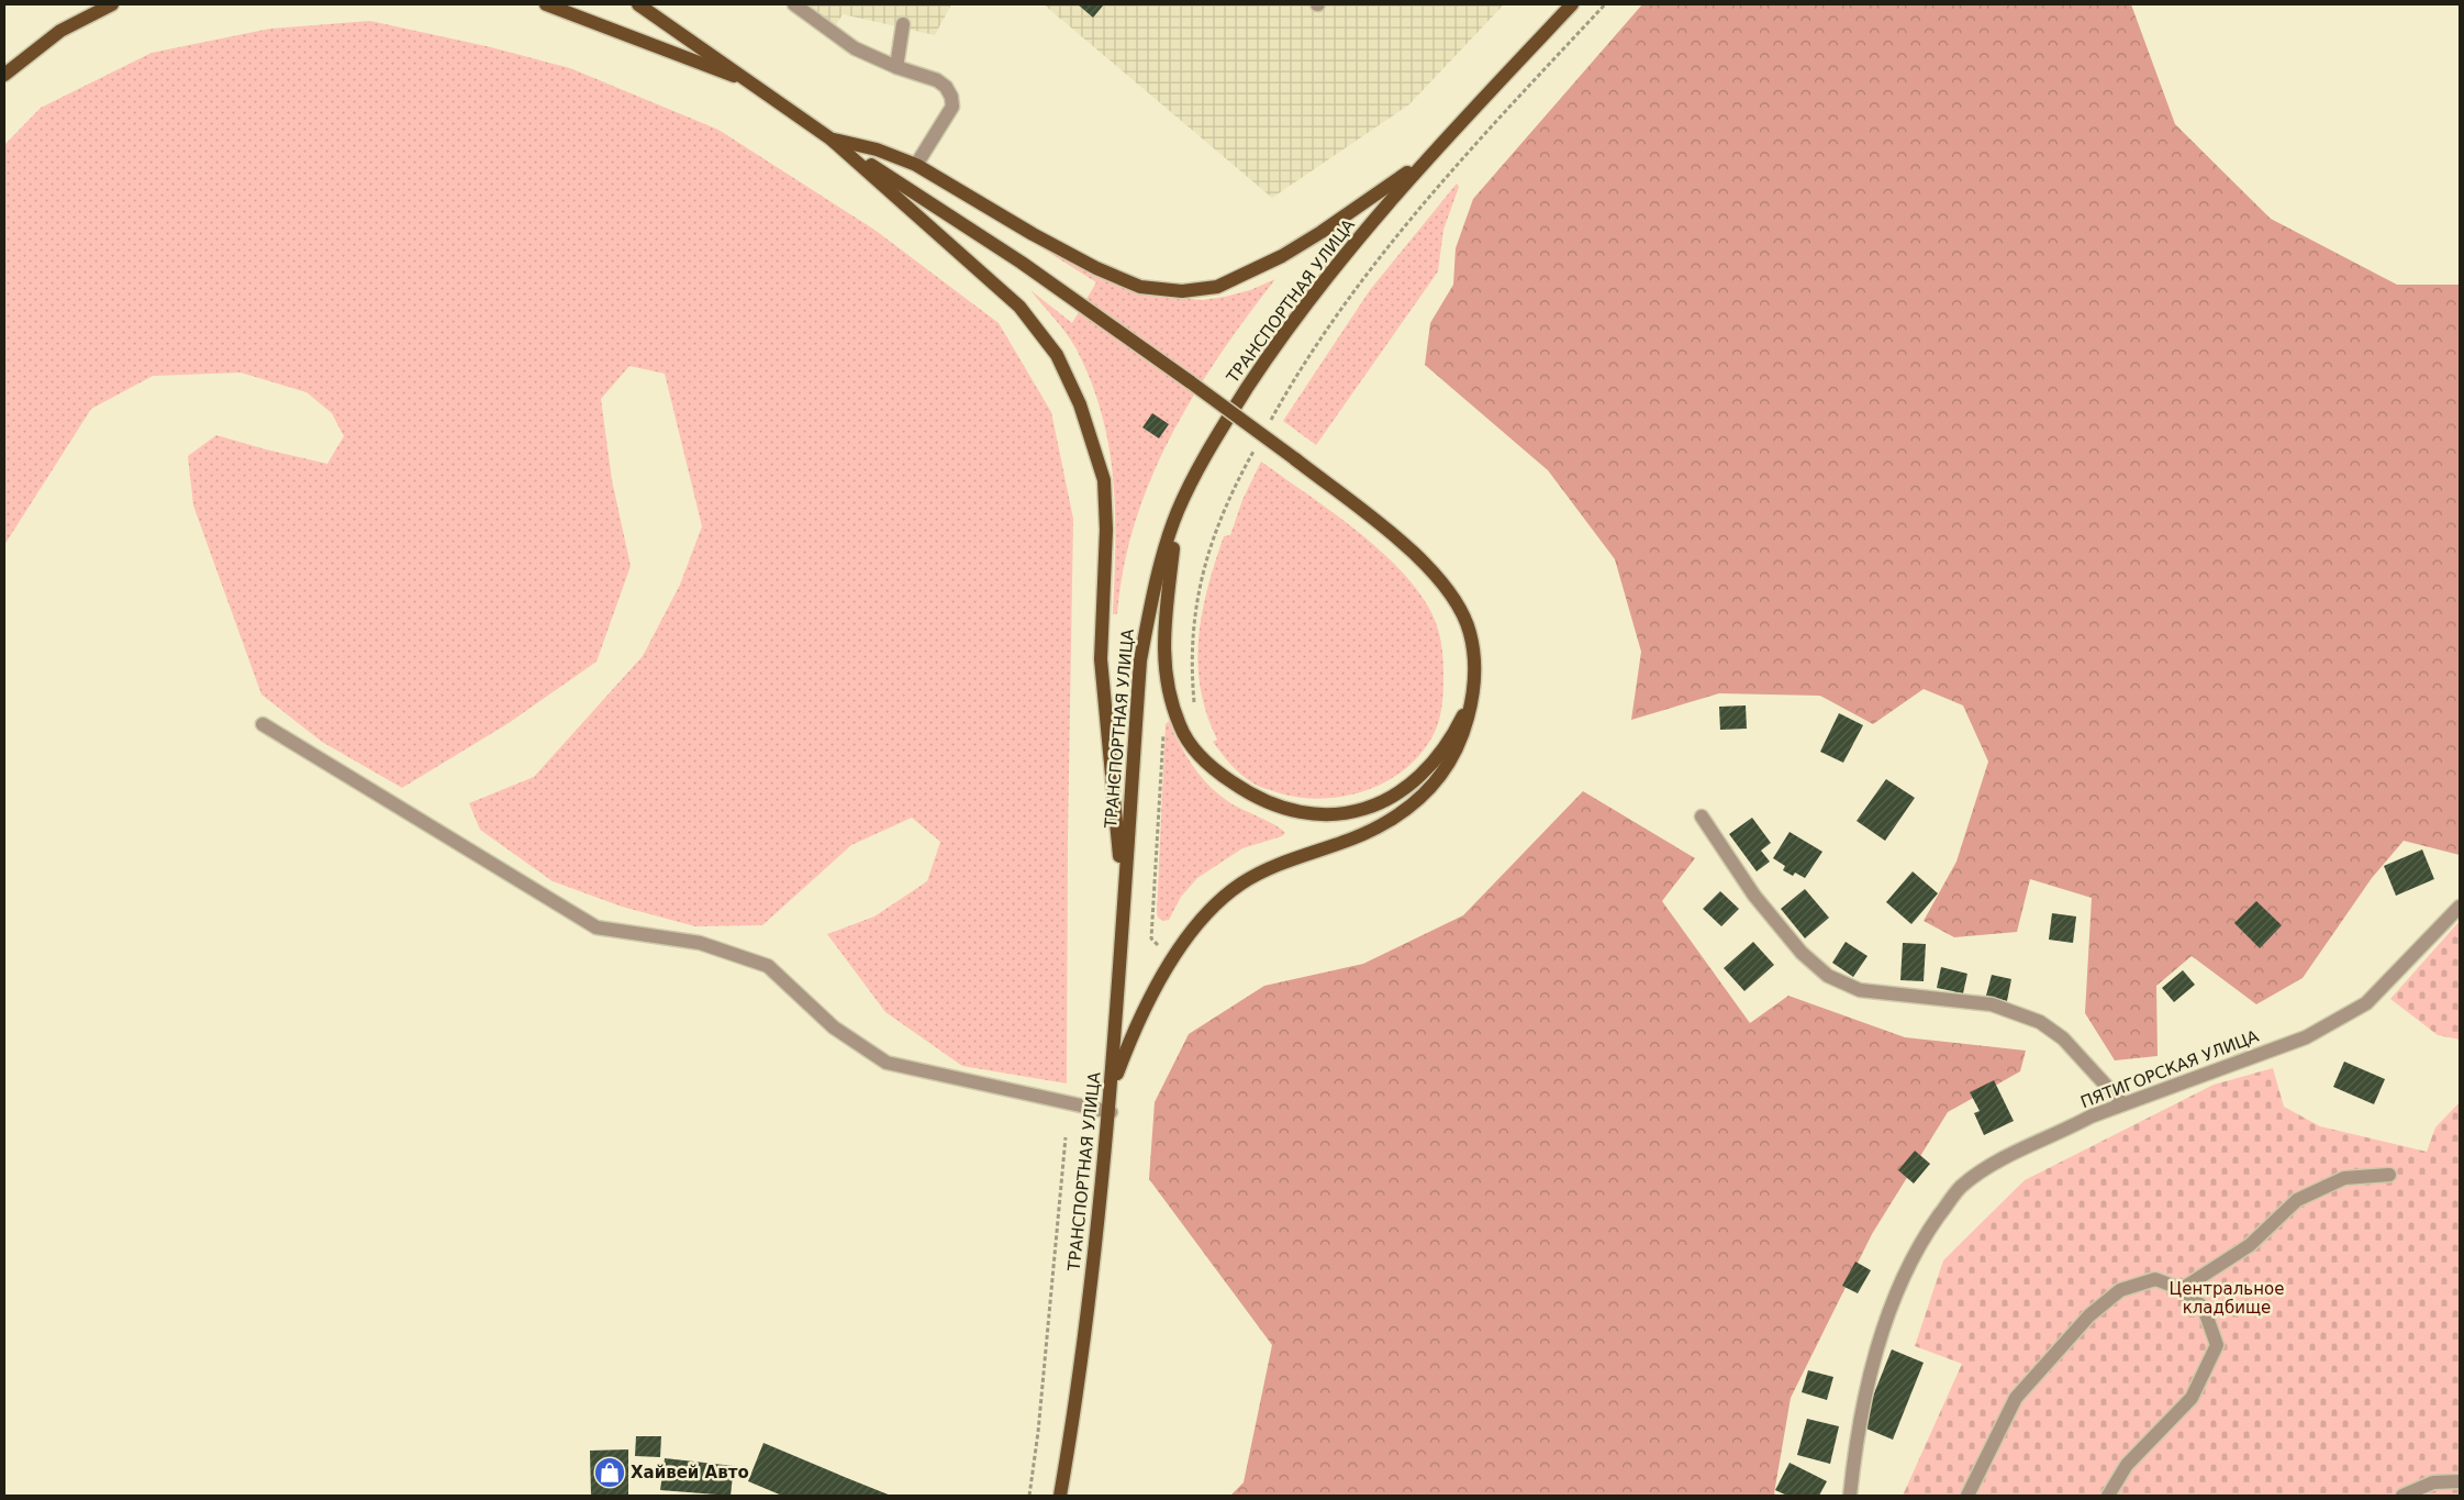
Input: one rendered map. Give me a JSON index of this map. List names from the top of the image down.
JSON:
{
  "streets": {
    "main road": ["ТРАНСПОРТНАЯ УЛИЦА"],
    "street": ["ПЯТИГОРСКАЯ УЛИЦА"]
  },
  "parks": ["Центральное кладбище"],
  "places": {
    "shop": ["Хайвей Авто"]
  }
}
